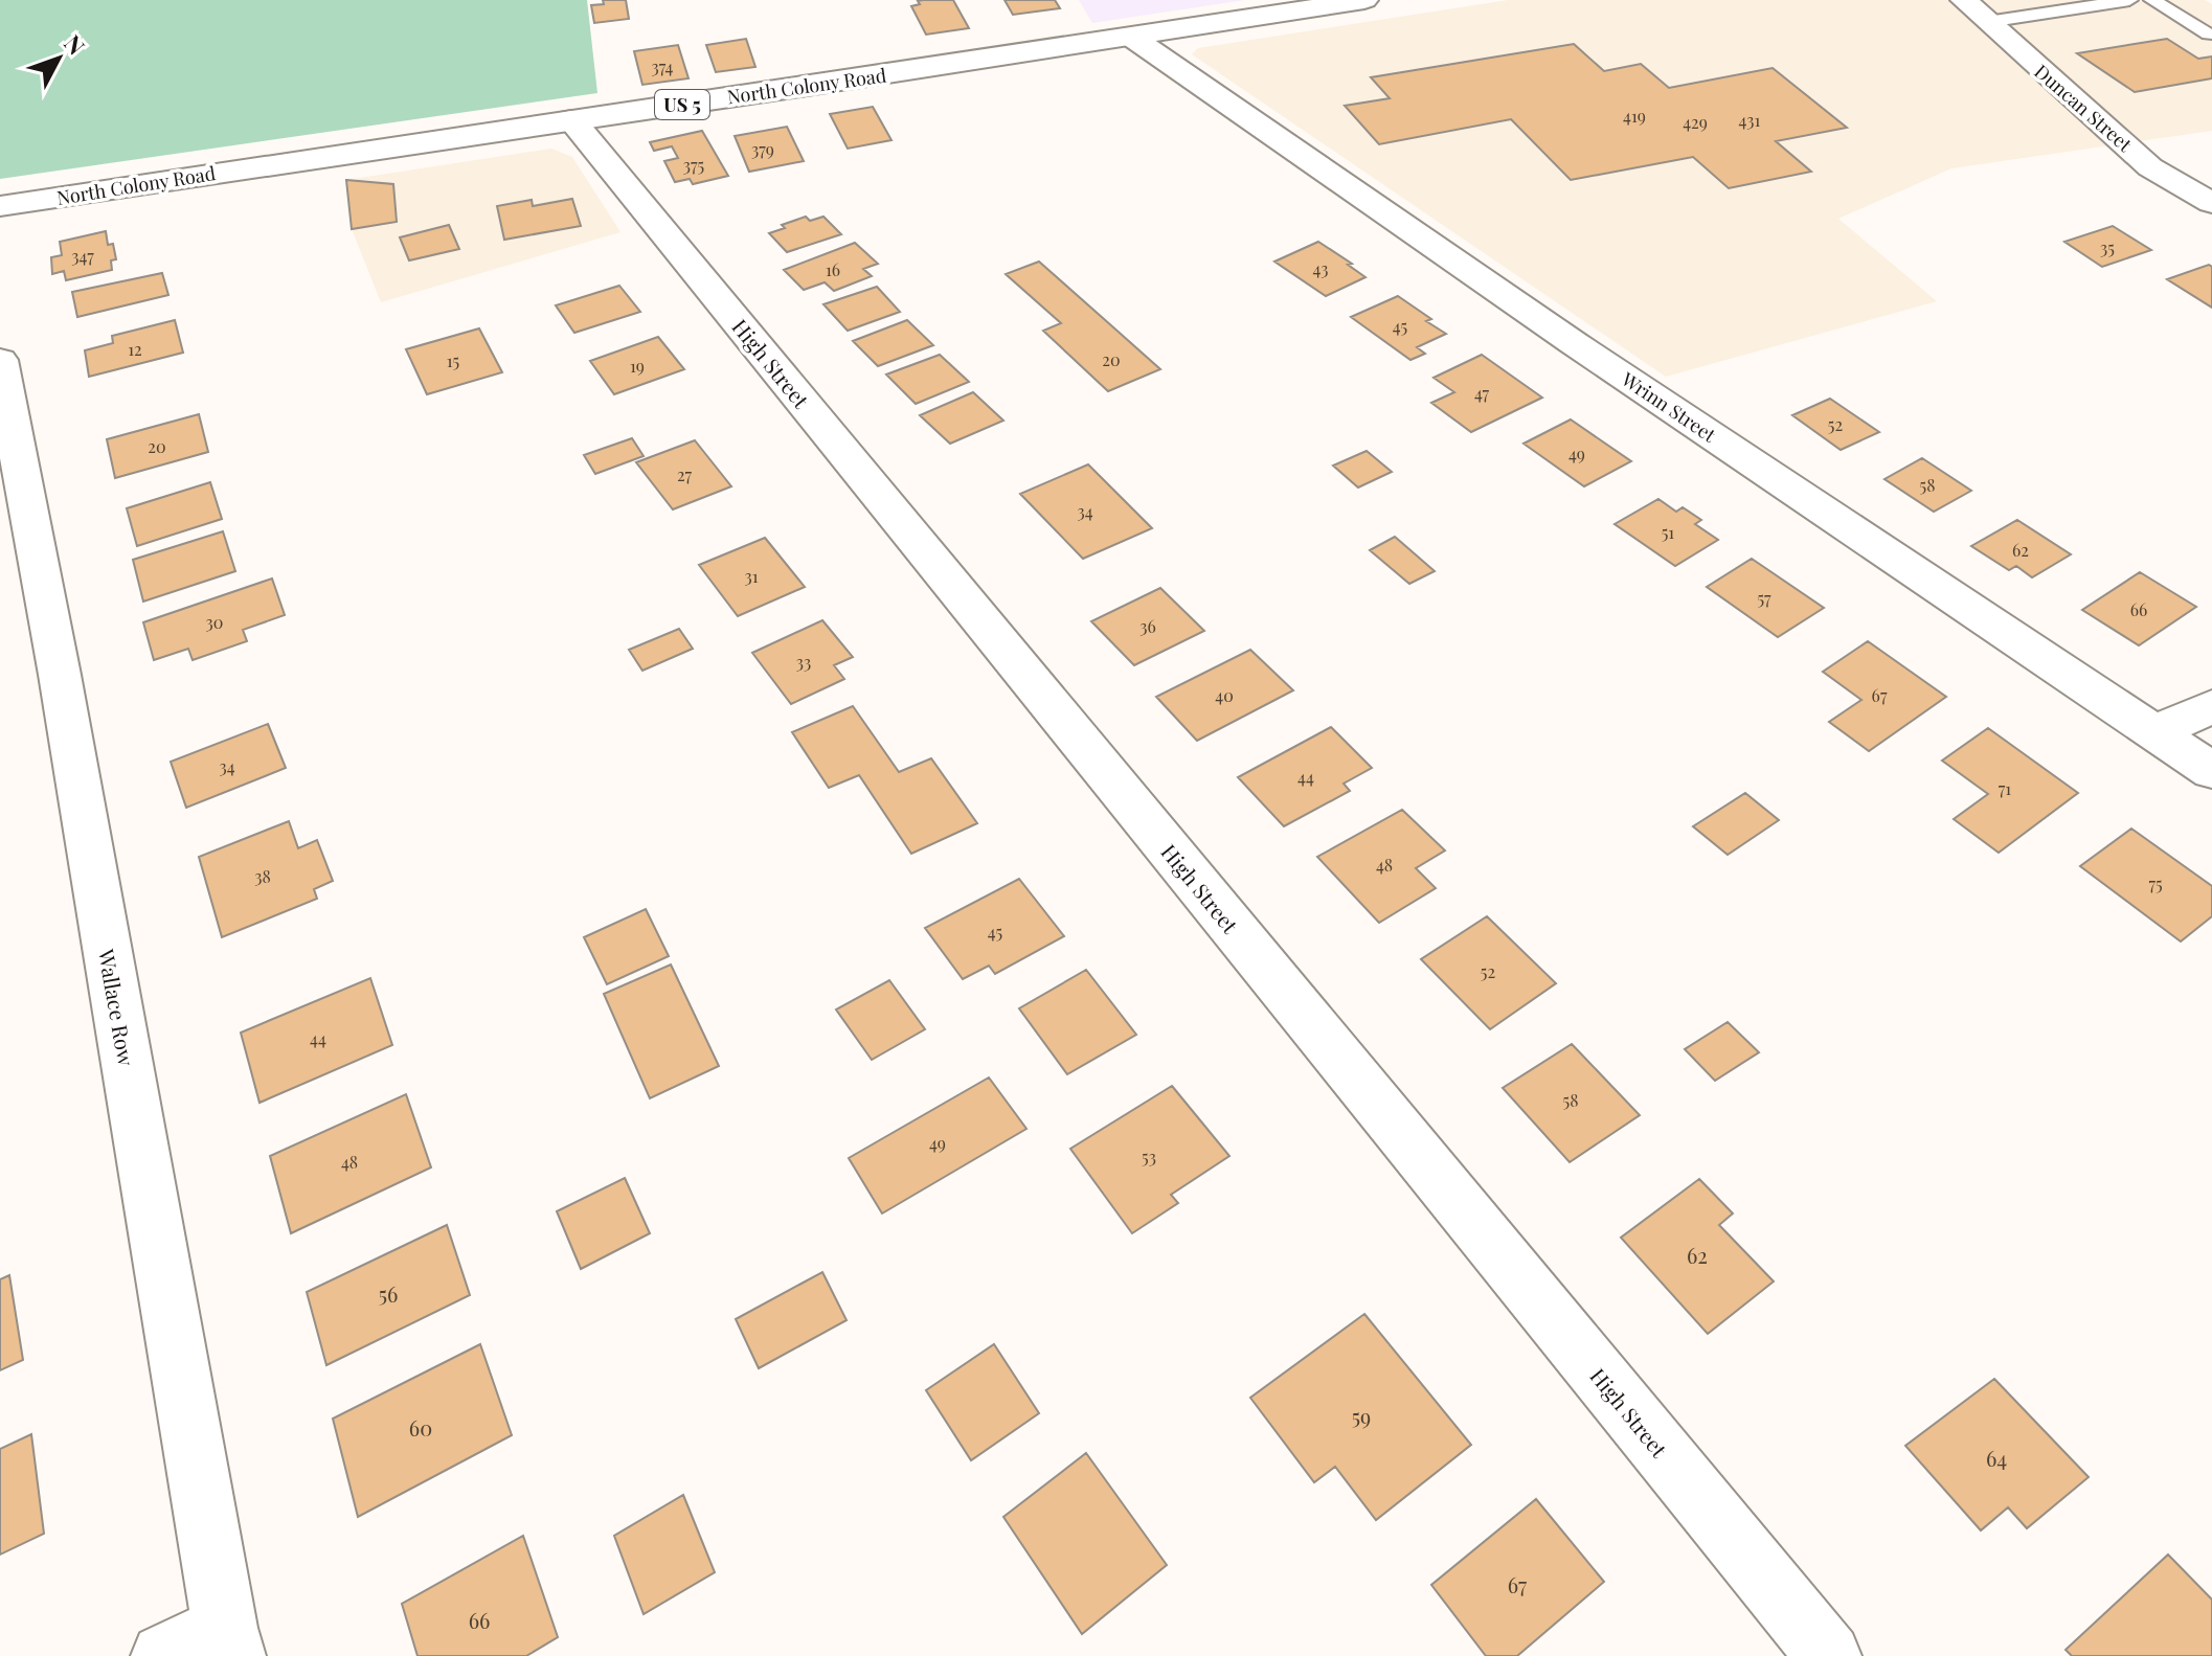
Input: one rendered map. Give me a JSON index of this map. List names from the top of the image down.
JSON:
{
  "streets": {
    "street": [
      "North Colony Road",
      "US 5",
      "Duncan Street",
      "High Street",
      "Wrinn Street",
      "Wallace Row"
    ]
  },
  "crossings": [
    ["North Colony Road", "High Street"],
    ["North Colony Road", "Wrinn Street"]
  ],
  "house_numbers": [
    "374",
    "419",
    "431",
    "429",
    "379",
    "375",
    "35",
    "347",
    "43",
    "16",
    "45",
    "12",
    "20",
    "15",
    "19",
    "47",
    "52",
    "20",
    "49",
    "27",
    "58",
    "34",
    "51",
    "62",
    "31",
    "57",
    "66",
    "30",
    "36",
    "33",
    "40",
    "67",
    "34",
    "44",
    "71",
    "48",
    "38",
    "75",
    "45",
    "52",
    "44",
    "58",
    "49",
    "53",
    "48",
    "62",
    "56",
    "59",
    "60",
    "64",
    "67",
    "66"
  ],
  "north": "top right"
}
